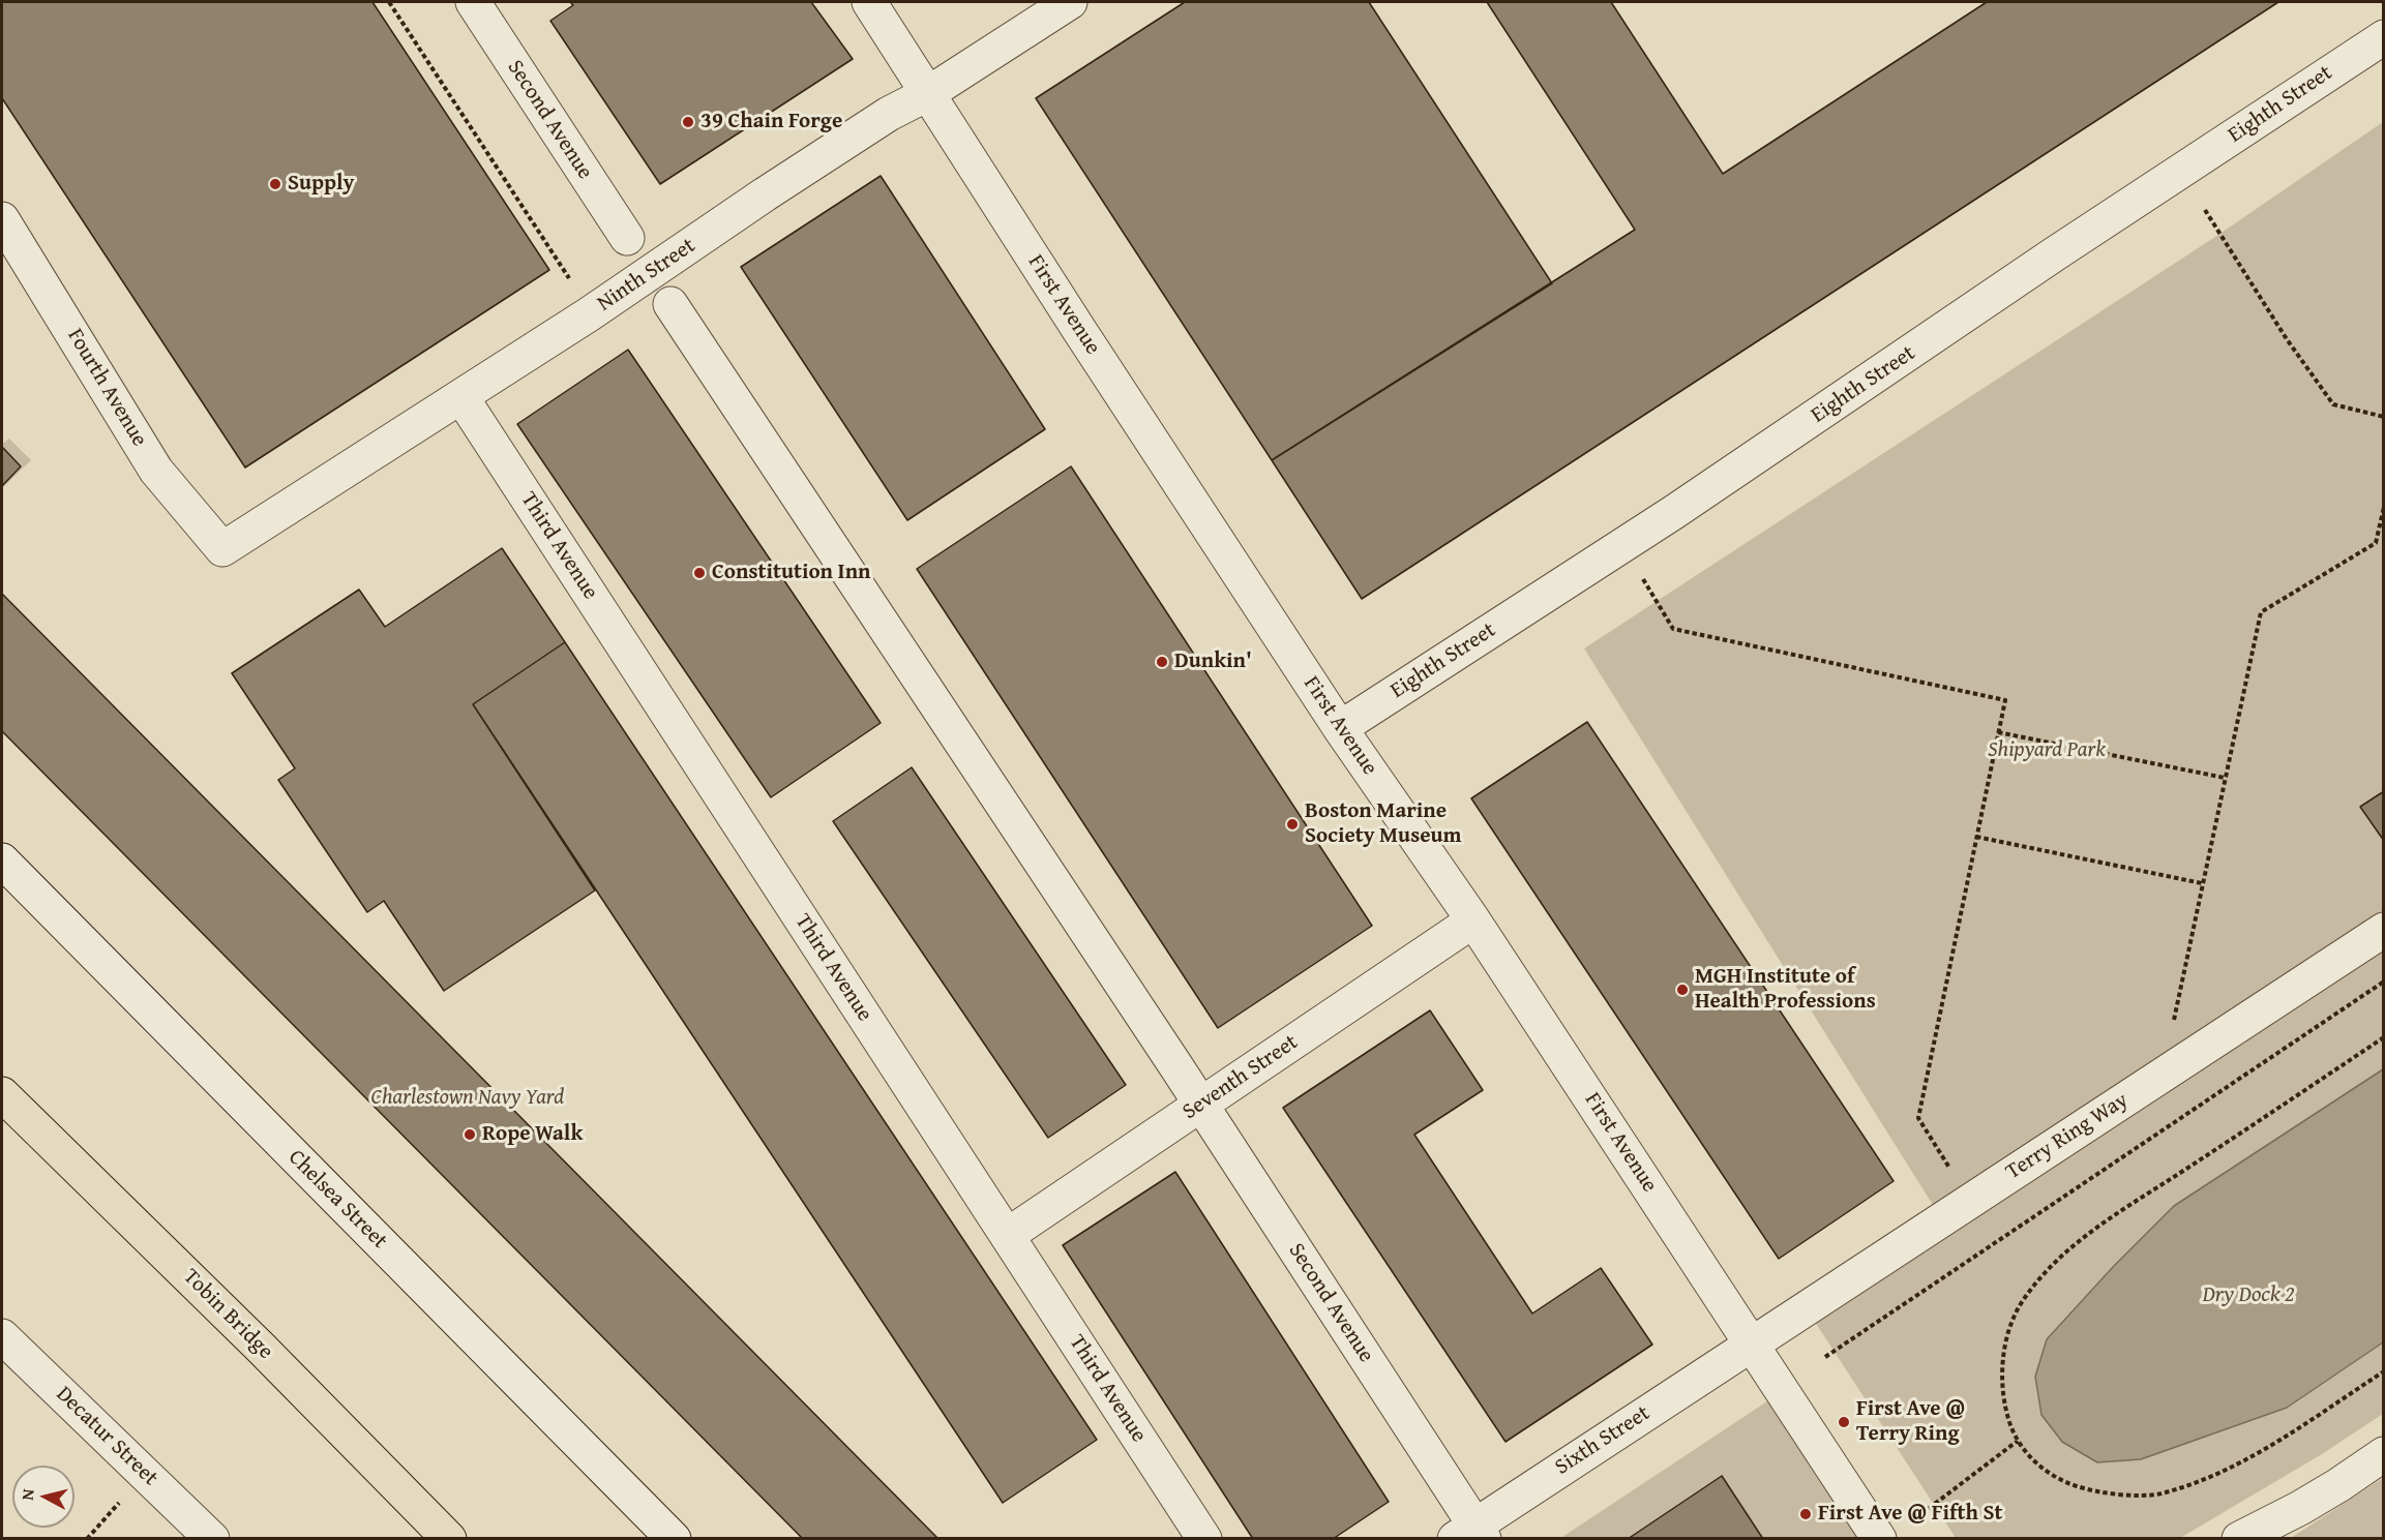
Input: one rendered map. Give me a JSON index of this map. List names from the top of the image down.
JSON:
{
  "streets": {
    "highway": ["Tobin Bridge"],
    "street": [
      "Eighth Street",
      "Second Avenue",
      "Ninth Street",
      "First Avenue",
      "Fourth Avenue",
      "Third Avenue",
      "Seventh Street",
      "Terry Ring Way",
      "Chelsea Street",
      "Decatur Street",
      "Sixth Street"
    ]
  },
  "crossings": [
    ["Eighth Street", "First Avenue"],
    ["Second Avenue", "Seventh Street"],
    ["Second Avenue", "Sixth Street"],
    ["Ninth Street", "First Avenue"],
    ["Ninth Street", "Fourth Avenue"],
    ["Ninth Street", "Third Avenue"],
    ["First Avenue", "Seventh Street"],
    ["First Avenue", "Terry Ring Way"],
    ["First Avenue", "Sixth Street"],
    ["Third Avenue", "Seventh Street"],
    ["Terry Ring Way", "Sixth Street"]
  ],
  "water": ["Dry Dock 2"],
  "parks": ["Shipyard Park", "Charlestown Navy Yard"],
  "places": [
    "39 Chain Forge",
    "Supply",
    "Constitution Inn",
    "Dunkin'",
    "Boston Marine Society Museum",
    "MGH Institute of Health Professions",
    "Rope Walk",
    "First Ave @ Terry Ring",
    "First Ave @ Fifth St"
  ],
  "north": "left"
}
